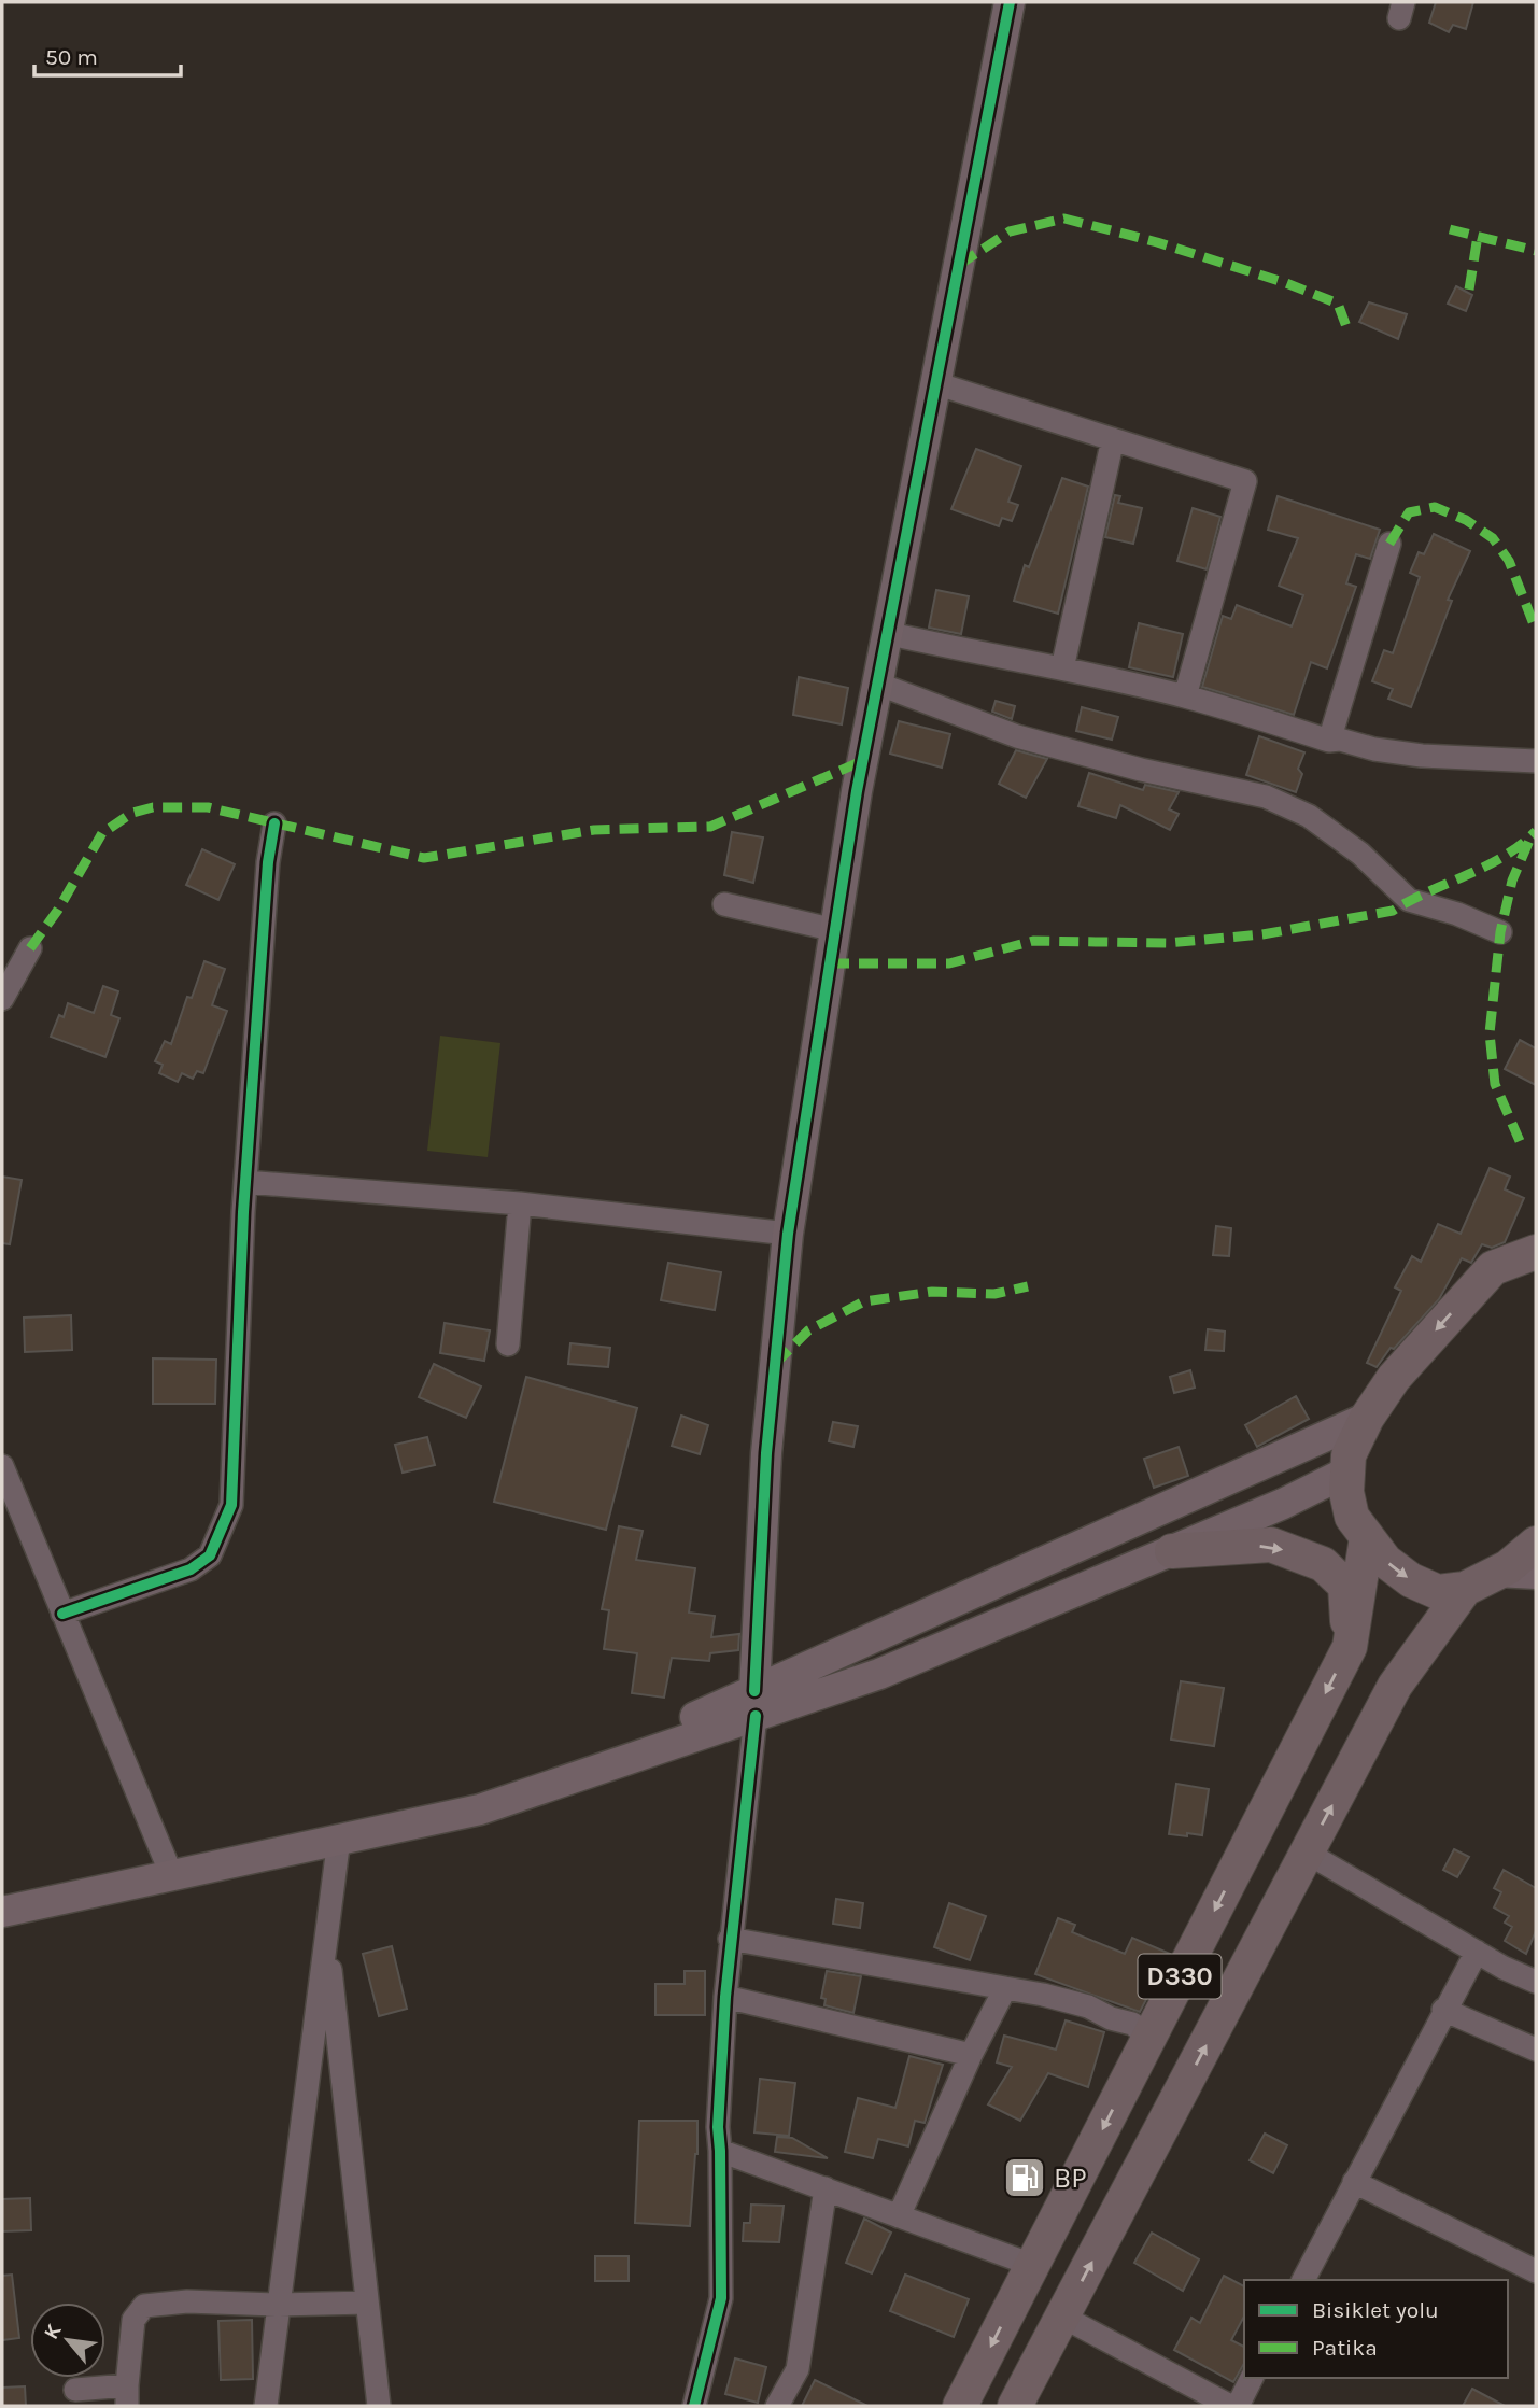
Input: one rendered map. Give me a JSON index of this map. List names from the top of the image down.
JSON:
{
  "streets": {
    "main road": ["D330"]
  },
  "places": {
    "fuel station": ["BP"]
  },
  "legend": ["Bisiklet yolu", "Patika"],
  "scale_bar": "50 m",
  "north": "top left"
}
